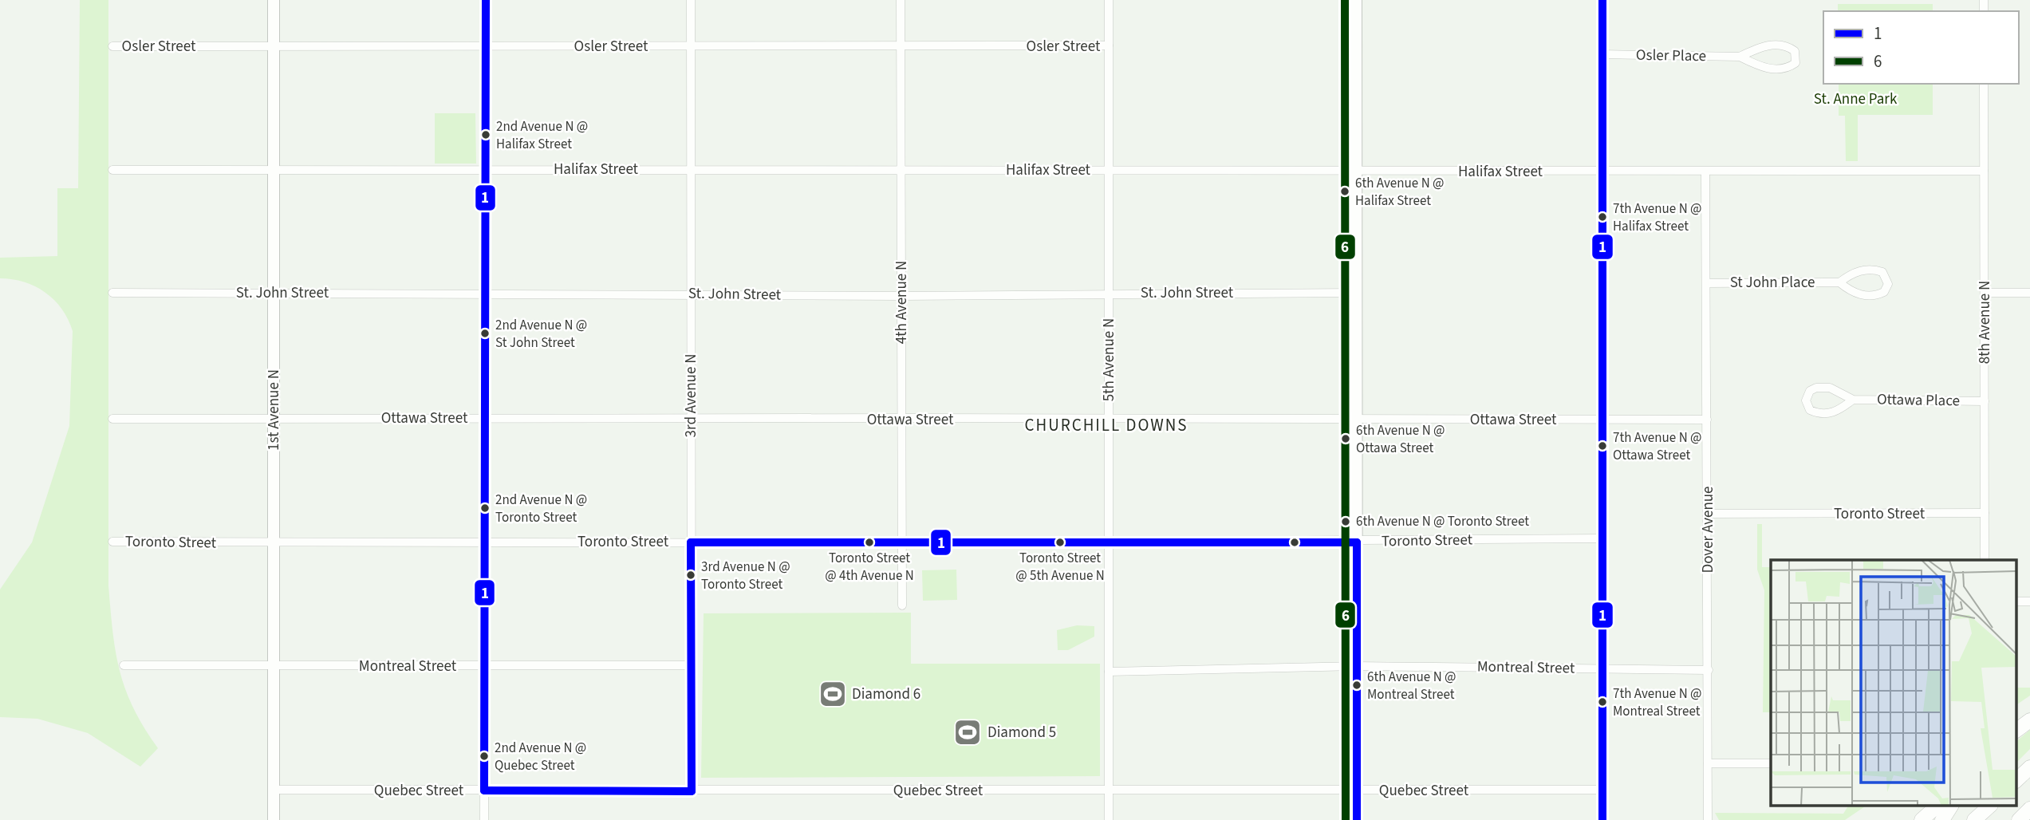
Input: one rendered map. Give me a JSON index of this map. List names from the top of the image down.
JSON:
{
  "streets": {
    "street": [
      "Osler Street",
      "Osler Place",
      "Halifax Street",
      "St John Place",
      "St. John Street",
      "4th Avenue N",
      "8th Avenue N",
      "5th Avenue N",
      "3rd Avenue N",
      "Ottawa Place",
      "1st Avenue N",
      "Ottawa Street",
      "Toronto Street",
      "Dover Avenue",
      "Montreal Street",
      "Quebec Street"
    ]
  },
  "crossings": [
    ["Osler Street", "4th Avenue N"],
    ["Osler Street", "5th Avenue N"],
    ["Osler Street", "3rd Avenue N"],
    ["Osler Street", "1st Avenue N"],
    ["Halifax Street", "4th Avenue N"],
    ["Halifax Street", "8th Avenue N"],
    ["Halifax Street", "5th Avenue N"],
    ["Halifax Street", "3rd Avenue N"],
    ["Halifax Street", "1st Avenue N"],
    ["Halifax Street", "Dover Avenue"],
    ["St John Place", "Dover Avenue"],
    ["St. John Street", "4th Avenue N"],
    ["St. John Street", "5th Avenue N"],
    ["St. John Street", "3rd Avenue N"],
    ["St. John Street", "1st Avenue N"],
    ["4th Avenue N", "Ottawa Street"],
    ["4th Avenue N", "Toronto Street"],
    ["8th Avenue N", "Ottawa Place"],
    ["8th Avenue N", "Toronto Street"],
    ["5th Avenue N", "Ottawa Street"],
    ["5th Avenue N", "Toronto Street"],
    ["5th Avenue N", "Montreal Street"],
    ["5th Avenue N", "Quebec Street"],
    ["3rd Avenue N", "Ottawa Street"],
    ["3rd Avenue N", "Toronto Street"],
    ["3rd Avenue N", "Montreal Street"],
    ["3rd Avenue N", "Quebec Street"],
    ["1st Avenue N", "Ottawa Street"],
    ["1st Avenue N", "Toronto Street"],
    ["1st Avenue N", "Montreal Street"],
    ["1st Avenue N", "Quebec Street"],
    ["Ottawa Street", "Dover Avenue"],
    ["Toronto Street", "Dover Avenue"],
    ["Dover Avenue", "Montreal Street"]
  ],
  "districts": ["CHURCHILL DOWNS"],
  "parks": ["St. Anne Park"],
  "places": {
    "other": [
      "2nd Avenue N @ Halifax Street",
      "6th Avenue N @ Halifax Street",
      "7th Avenue N @ Halifax Street",
      "2nd Avenue N @ St John Street",
      "6th Avenue N @ Ottawa Street",
      "7th Avenue N @ Ottawa Street",
      "2nd Avenue N @ Toronto Street",
      "6th Avenue N @ Toronto Street",
      "Toronto Street @ 4th Avenue N",
      "Toronto Street @ 5th Avenue N",
      "3rd Avenue N @ Toronto Street",
      "6th Avenue N @ Montreal Street",
      "7th Avenue N @ Montreal Street",
      "2nd Avenue N @ Quebec Street"
    ],
    "sports": ["Diamond 6", "Diamond 5"]
  },
  "lines": ["transit line 1", "transit line 6"],
  "legend": ["1", "6"]
}
